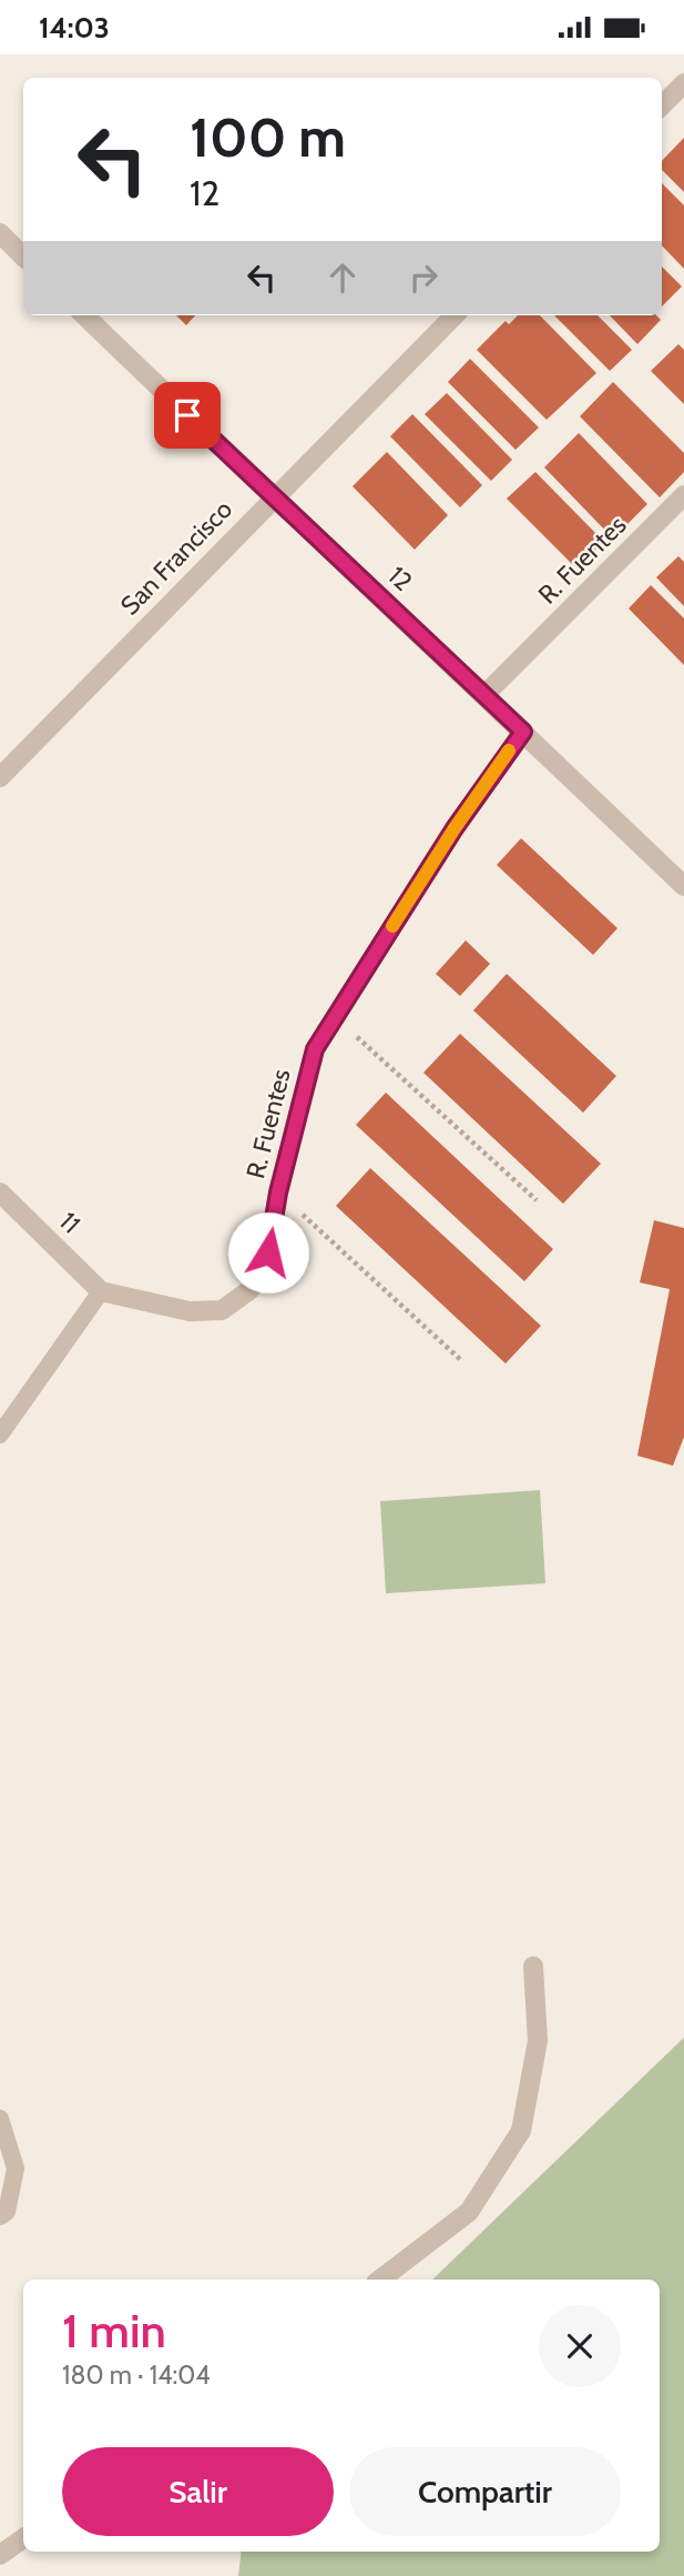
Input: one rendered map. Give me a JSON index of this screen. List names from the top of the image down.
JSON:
{
  "streets": {
    "street": [
      "San Francisco",
      "R. Fuentes",
      "12",
      "11"
    ]
  },
  "crossings": [
    ["San Francisco", "12"],
    ["R. Fuentes", "12"],
    ["R. Fuentes", "11"]
  ],
  "page": {
    "status": "14:03",
    "turn": ["100 m", "12"],
    "heading": ["1 min", "180 m · 14:04"],
    "buttons": ["Salir", "Compartir"]
  }
}
